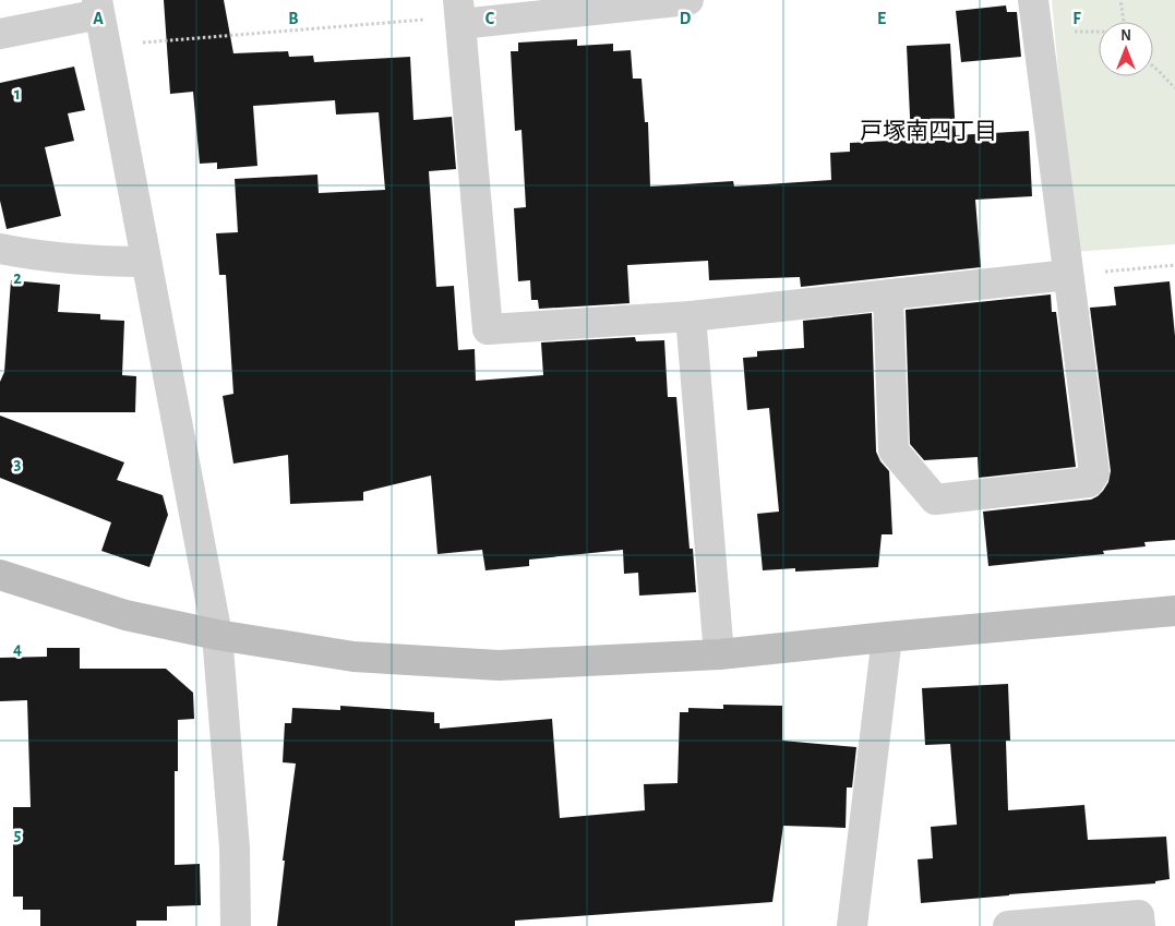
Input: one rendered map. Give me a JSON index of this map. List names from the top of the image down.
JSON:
{
  "districts": ["戸塚南四丁目"],
  "north": "top",
  "grid": {
    "columns": [
      "A",
      "B",
      "C",
      "D",
      "E",
      "F"
    ],
    "rows": [
      "1",
      "2",
      "3",
      "4",
      "5"
    ]
  }
}
